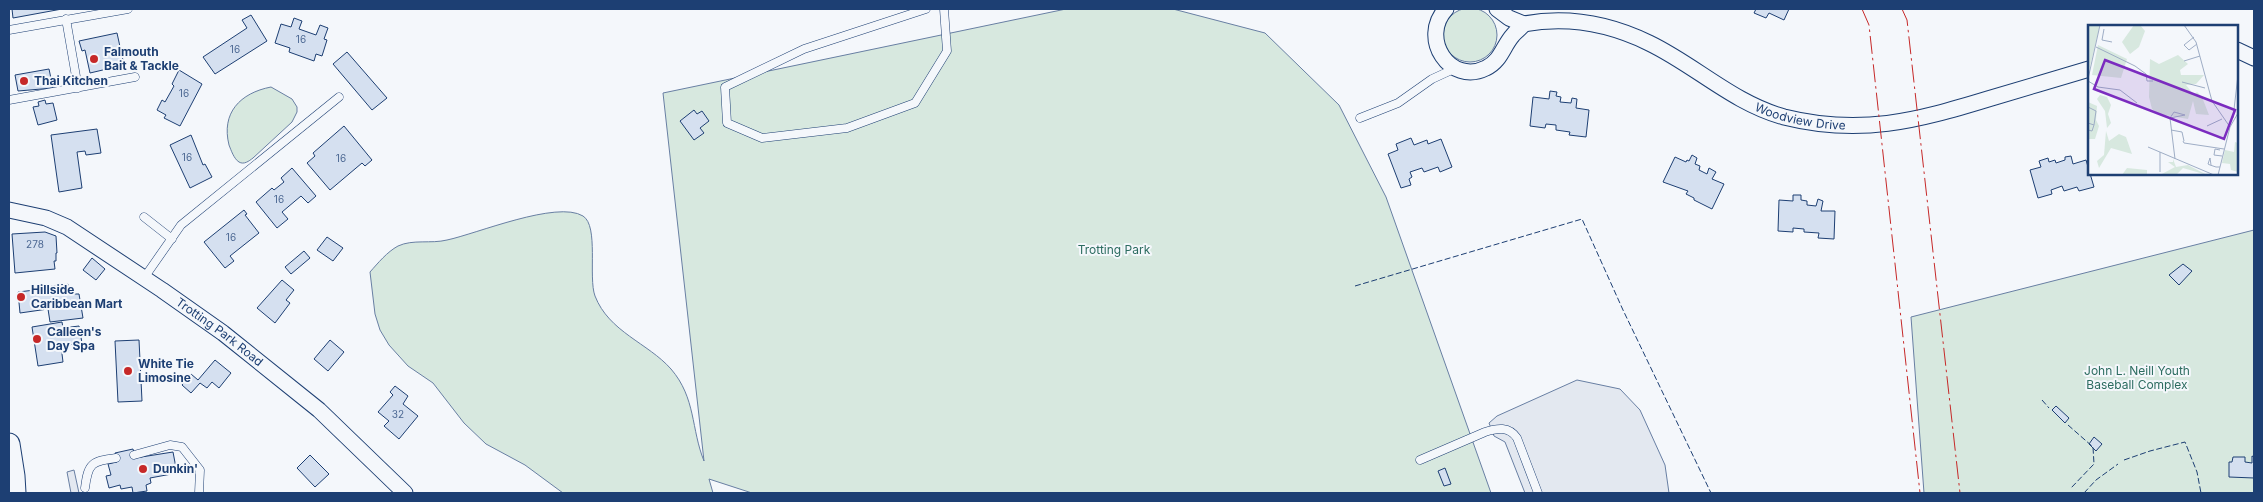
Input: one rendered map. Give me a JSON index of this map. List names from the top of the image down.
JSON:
{
  "streets": {
    "street": ["Woodview Drive", "Trotting Park Road"]
  },
  "parks": ["Trotting Park", "John L. Neill Youth Baseball Complex"],
  "places": [
    "Falmouth Bait & Tackle",
    "Thai Kitchen",
    "Hillside Caribbean Mart",
    "Calleen's Day Spa",
    "White Tie Limosine",
    "Dunkin'"
  ],
  "house_numbers": [
    "16",
    "16",
    "16",
    "16",
    "16",
    "16",
    "16",
    "278",
    "32"
  ]
}
